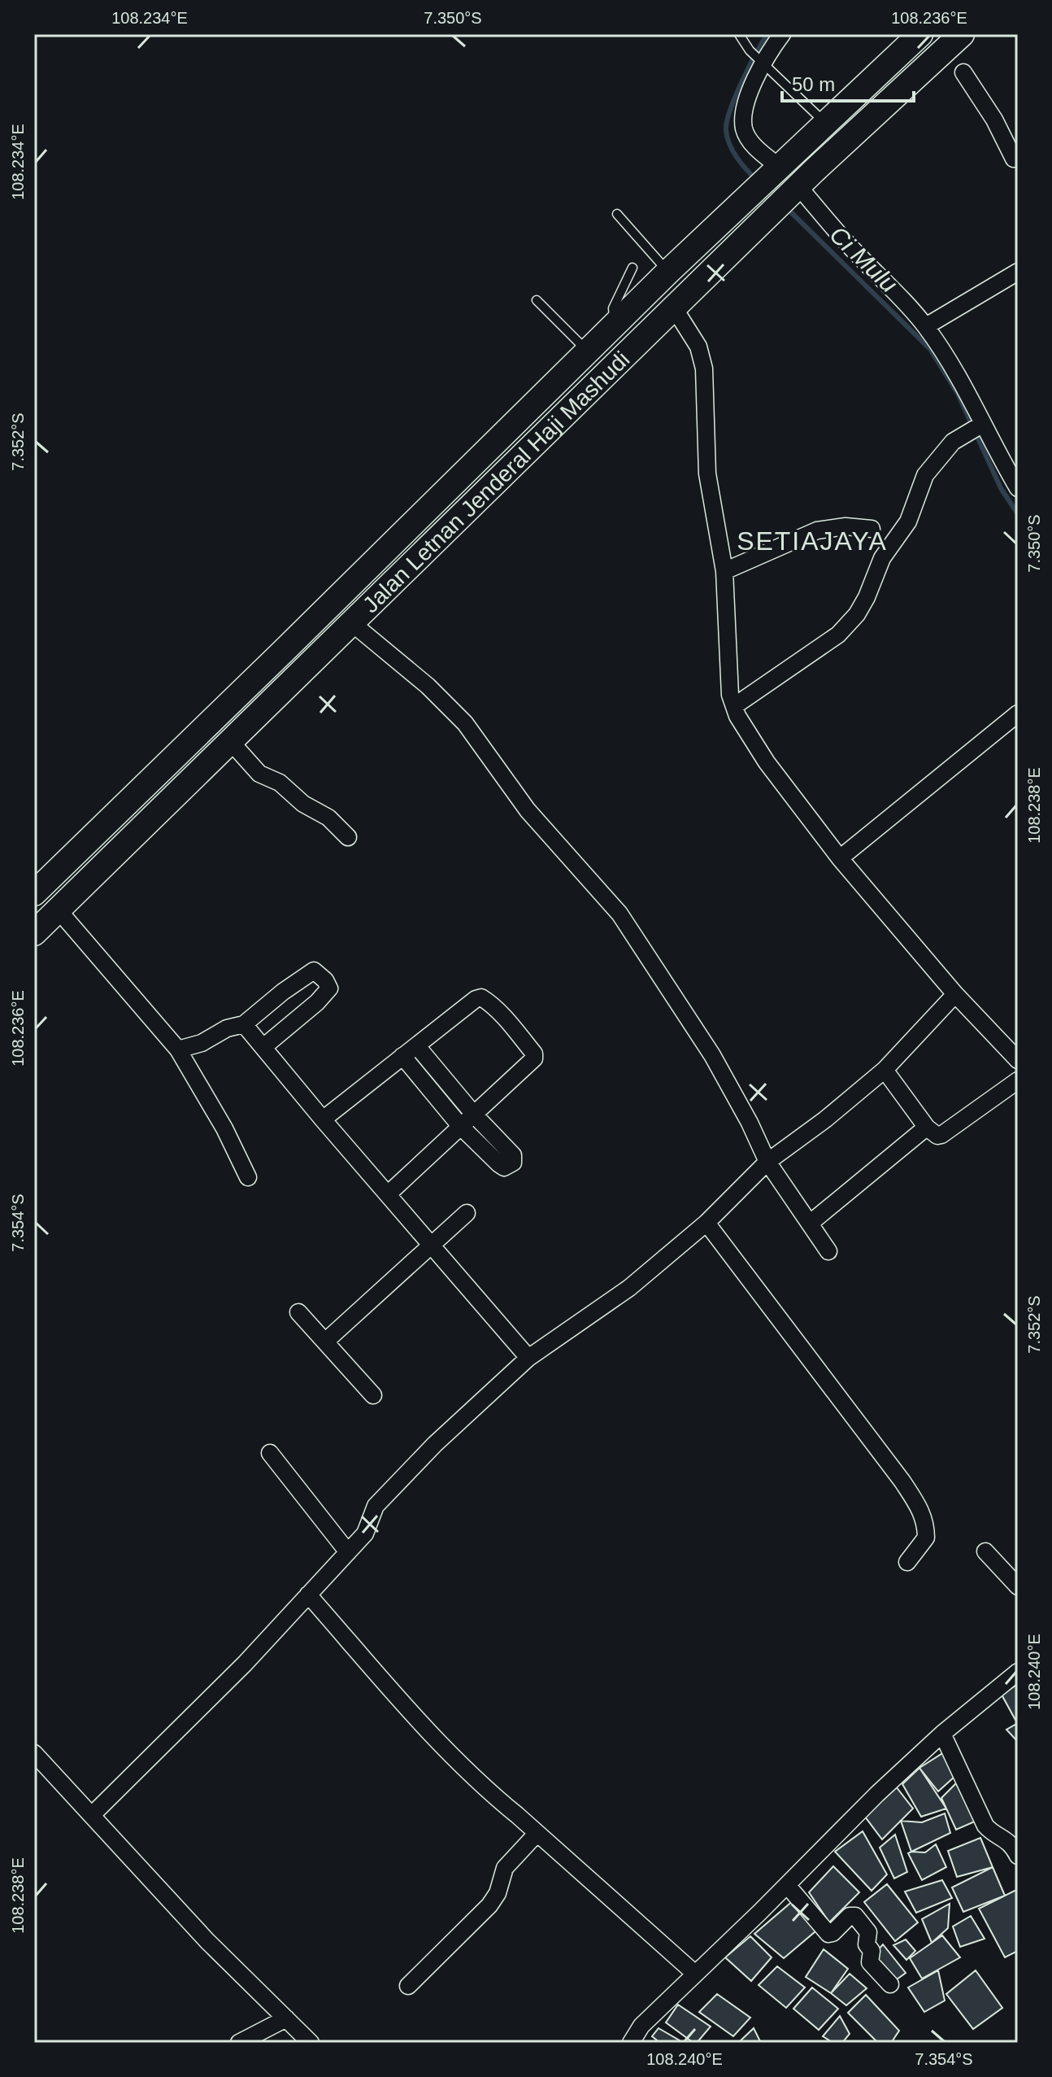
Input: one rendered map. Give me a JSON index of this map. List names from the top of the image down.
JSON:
{
  "streets": {
    "main road": ["Jalan Letnan Jenderal Haji Mashudi"]
  },
  "districts": ["SETIAJAYA"],
  "water": ["Ci Mulu"],
  "scale_bar": "50 m",
  "coordinates": [
    "108.234°E",
    "7.350°S",
    "108.236°E",
    "7.352°S",
    "108.238°E",
    "7.354°S",
    "108.240°E"
  ]
}
